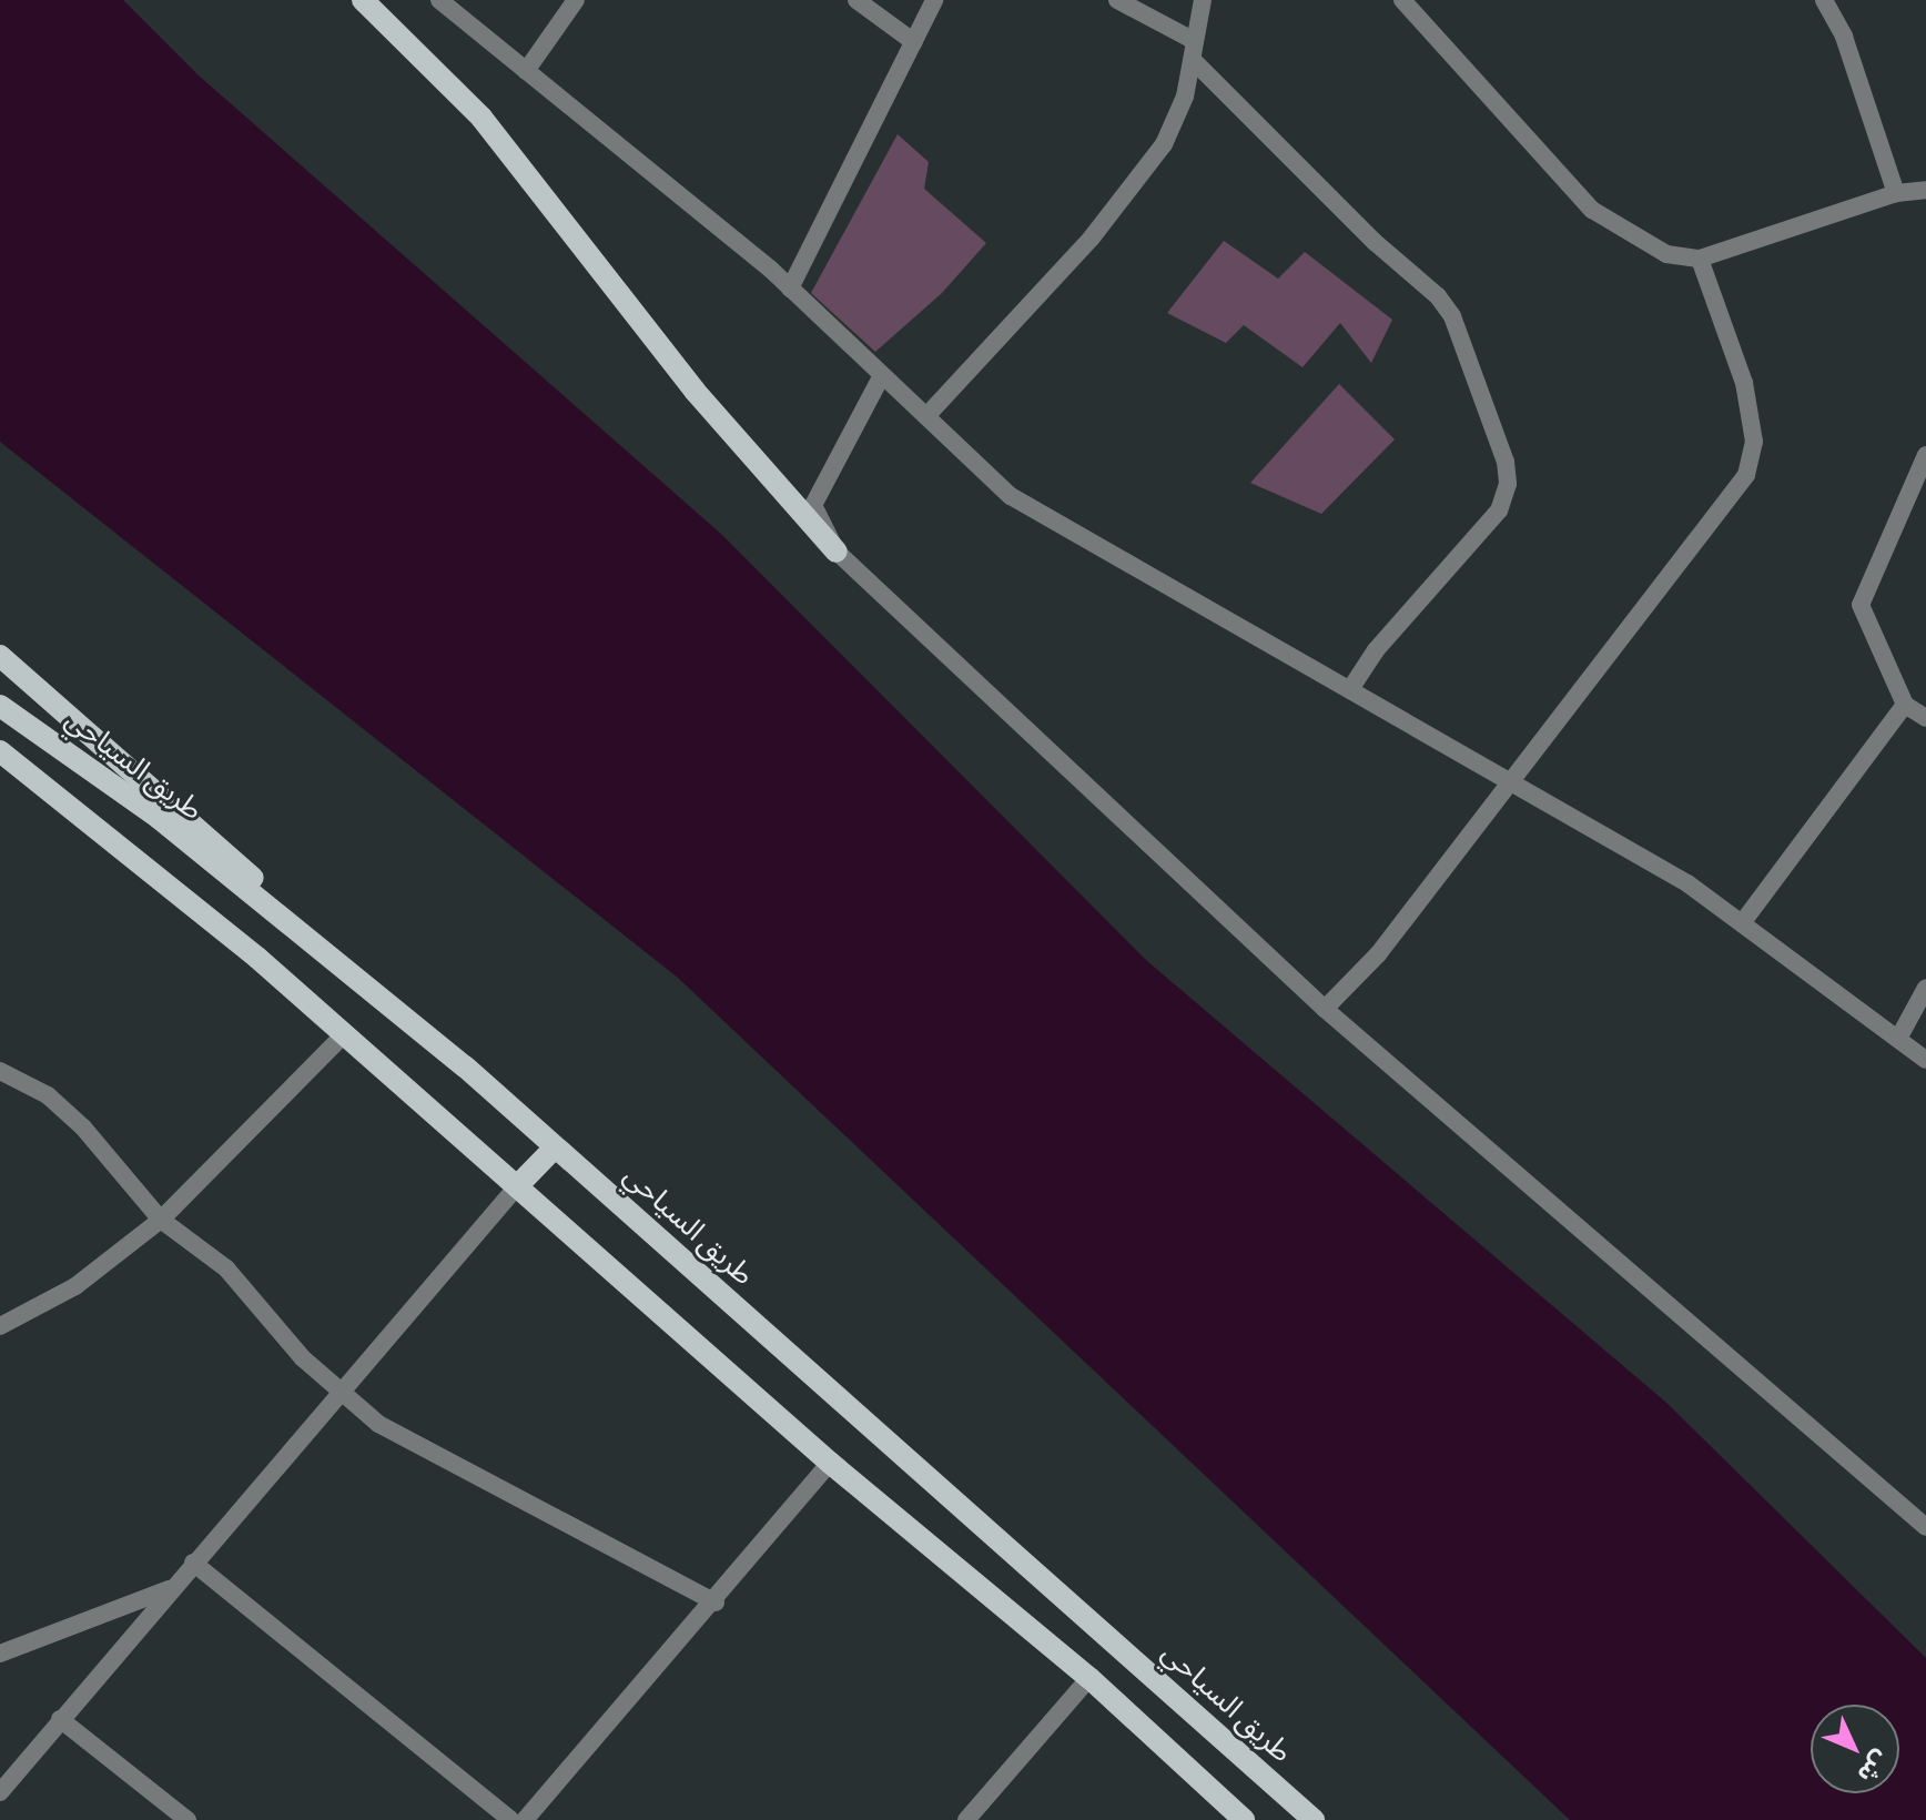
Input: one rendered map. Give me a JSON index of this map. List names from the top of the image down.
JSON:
{
  "streets": {
    "main road": ["طريق السياحي"]
  },
  "north": "bottom right"
}
